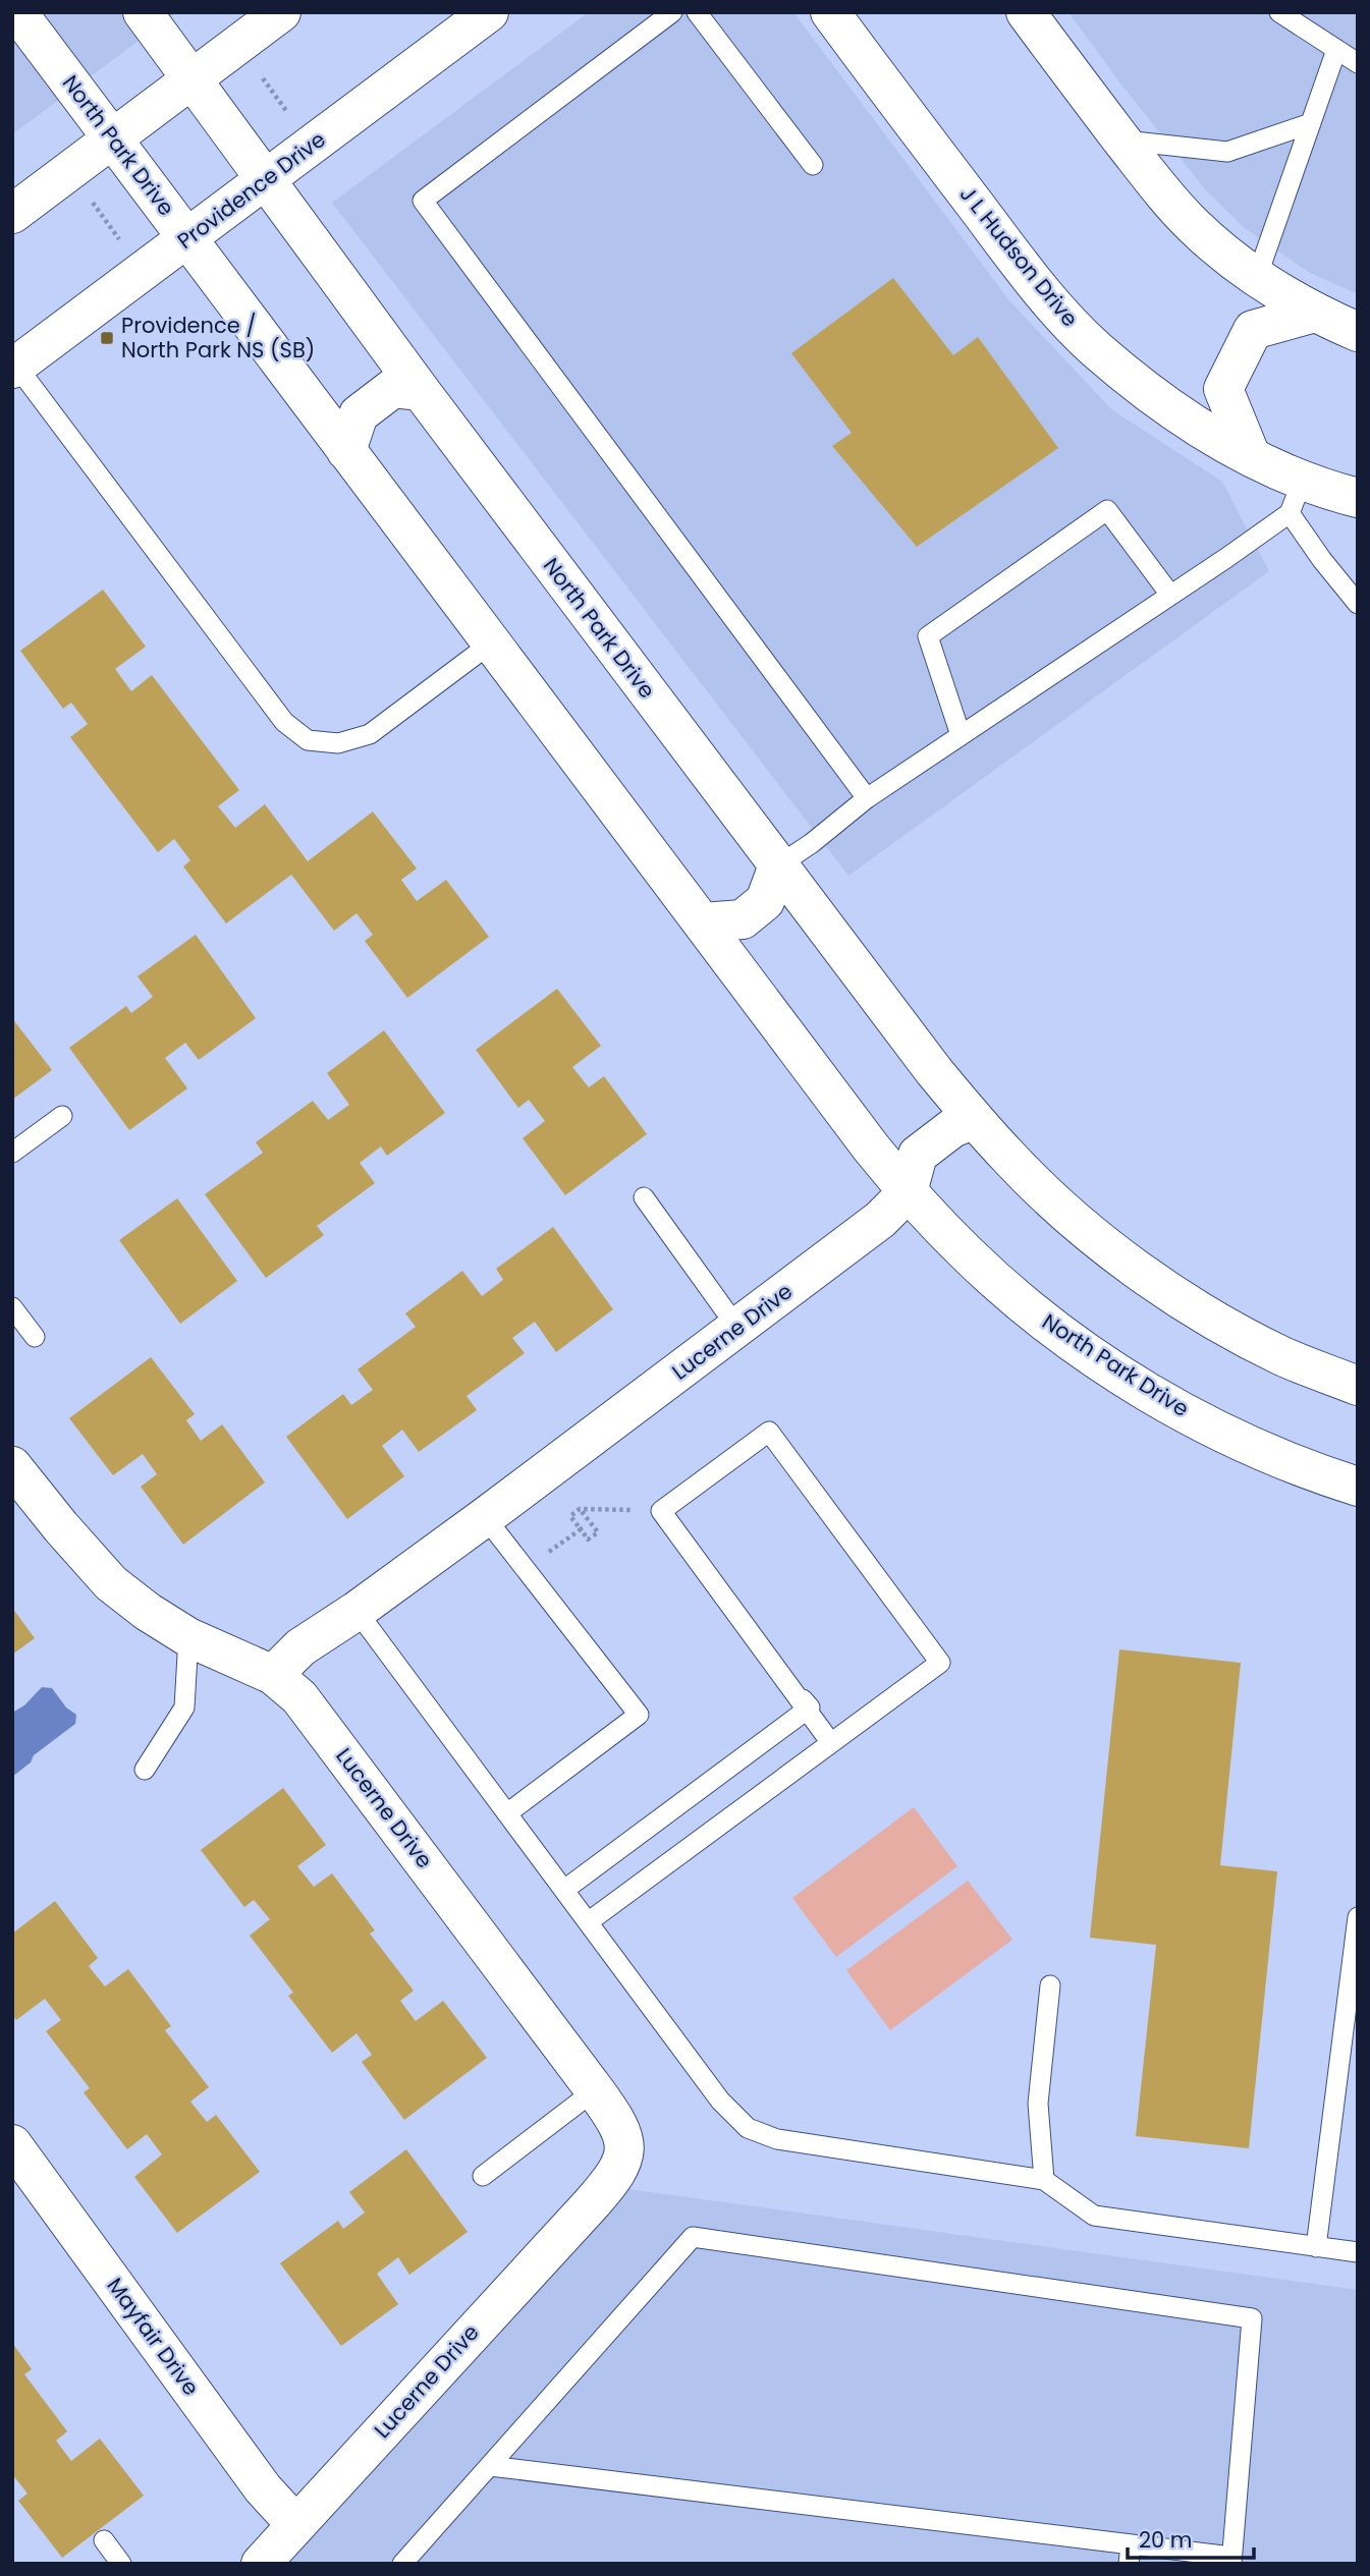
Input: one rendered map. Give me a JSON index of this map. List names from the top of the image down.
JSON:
{
  "streets": {
    "street": [
      "North Park Drive",
      "Providence Drive",
      "J L Hudson Drive",
      "Lucerne Drive",
      "Mayfair Drive"
    ]
  },
  "crossings": [
    ["North Park Drive", "Providence Drive"],
    ["North Park Drive", "Lucerne Drive"],
    ["Lucerne Drive", "Mayfair Drive"]
  ],
  "places": {
    "transit": ["Providence / North Park NS (SB)"]
  },
  "scale_bar": "20 m"
}
